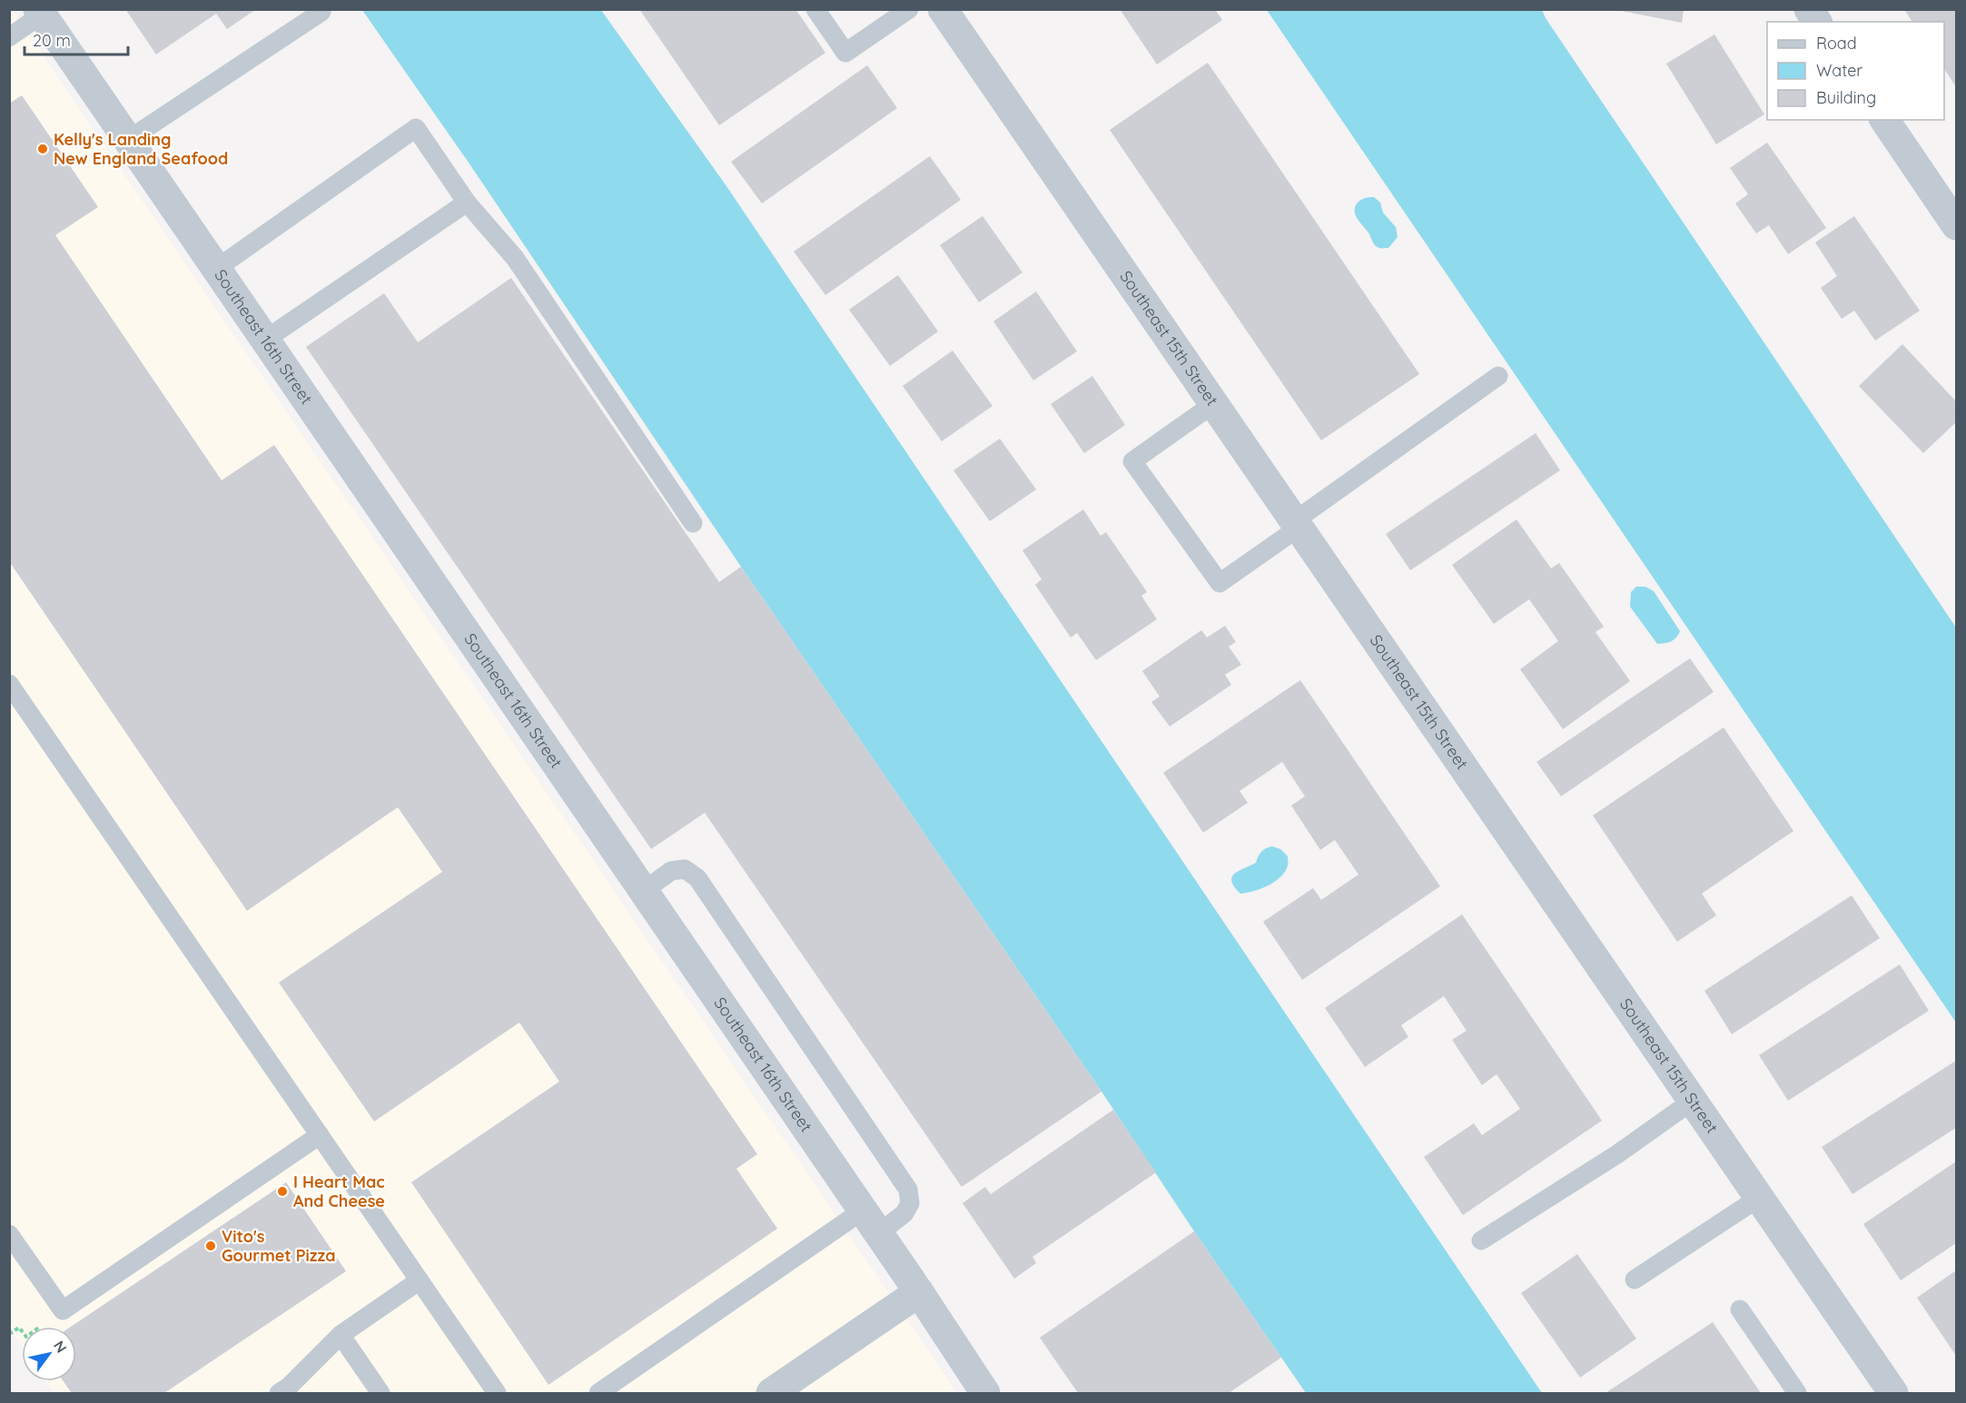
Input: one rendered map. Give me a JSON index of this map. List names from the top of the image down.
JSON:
{
  "streets": {
    "street": ["Southeast 16th Street", "Southeast 15th Street"]
  },
  "places": ["Kelly's Landing New England Seafood", "I Heart Mac And Cheese", "Vito's Gourmet Pizza"],
  "legend": ["Road", "Water", "Building"],
  "scale_bar": "20 m",
  "north": "top right"
}
